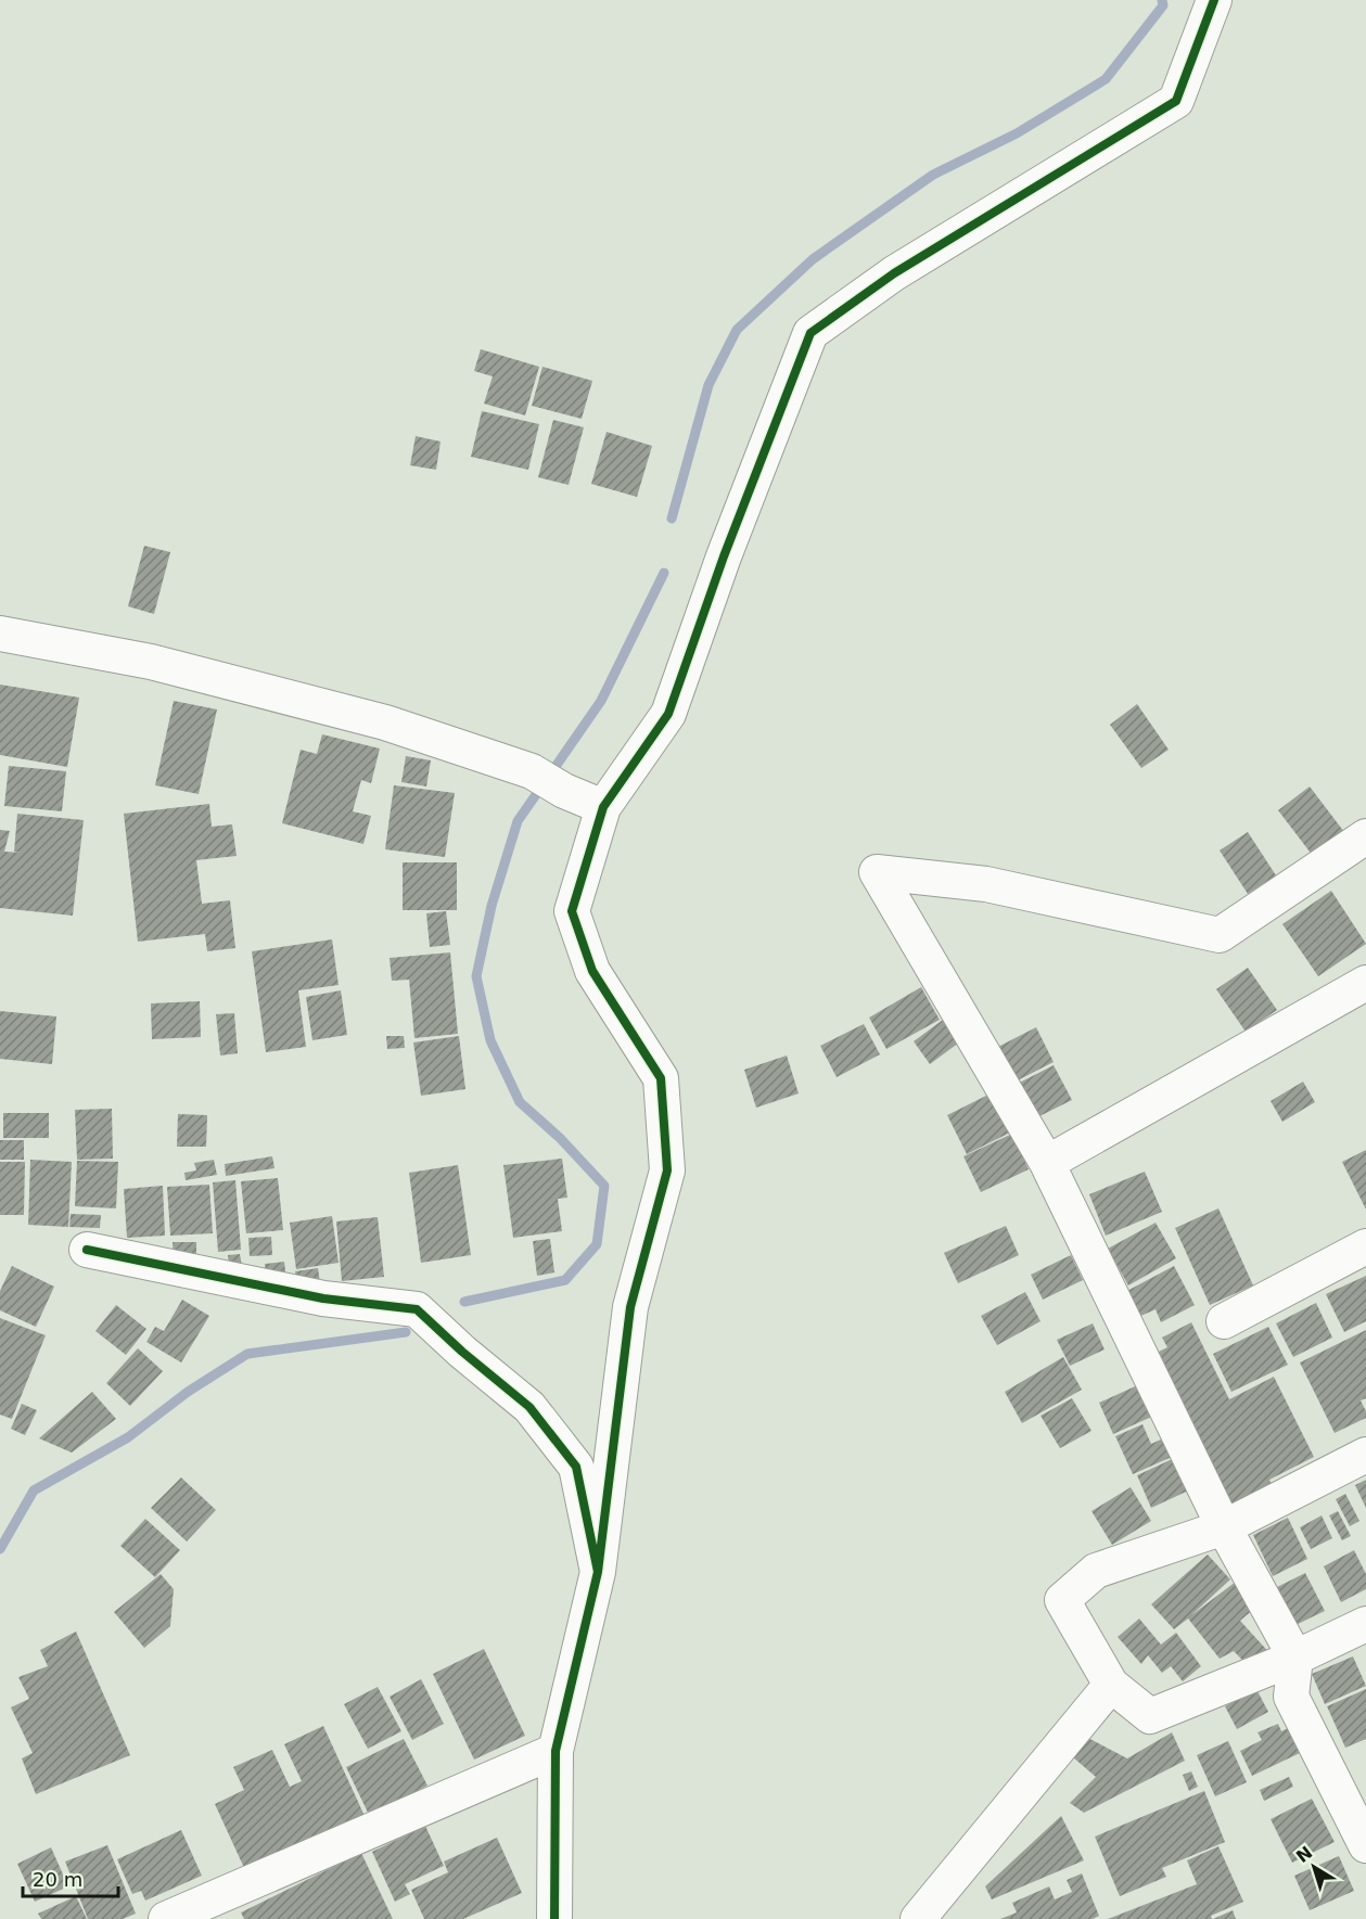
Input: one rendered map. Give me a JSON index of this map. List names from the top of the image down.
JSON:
{
  "scale_bar": "20 m",
  "north": "top left"
}
